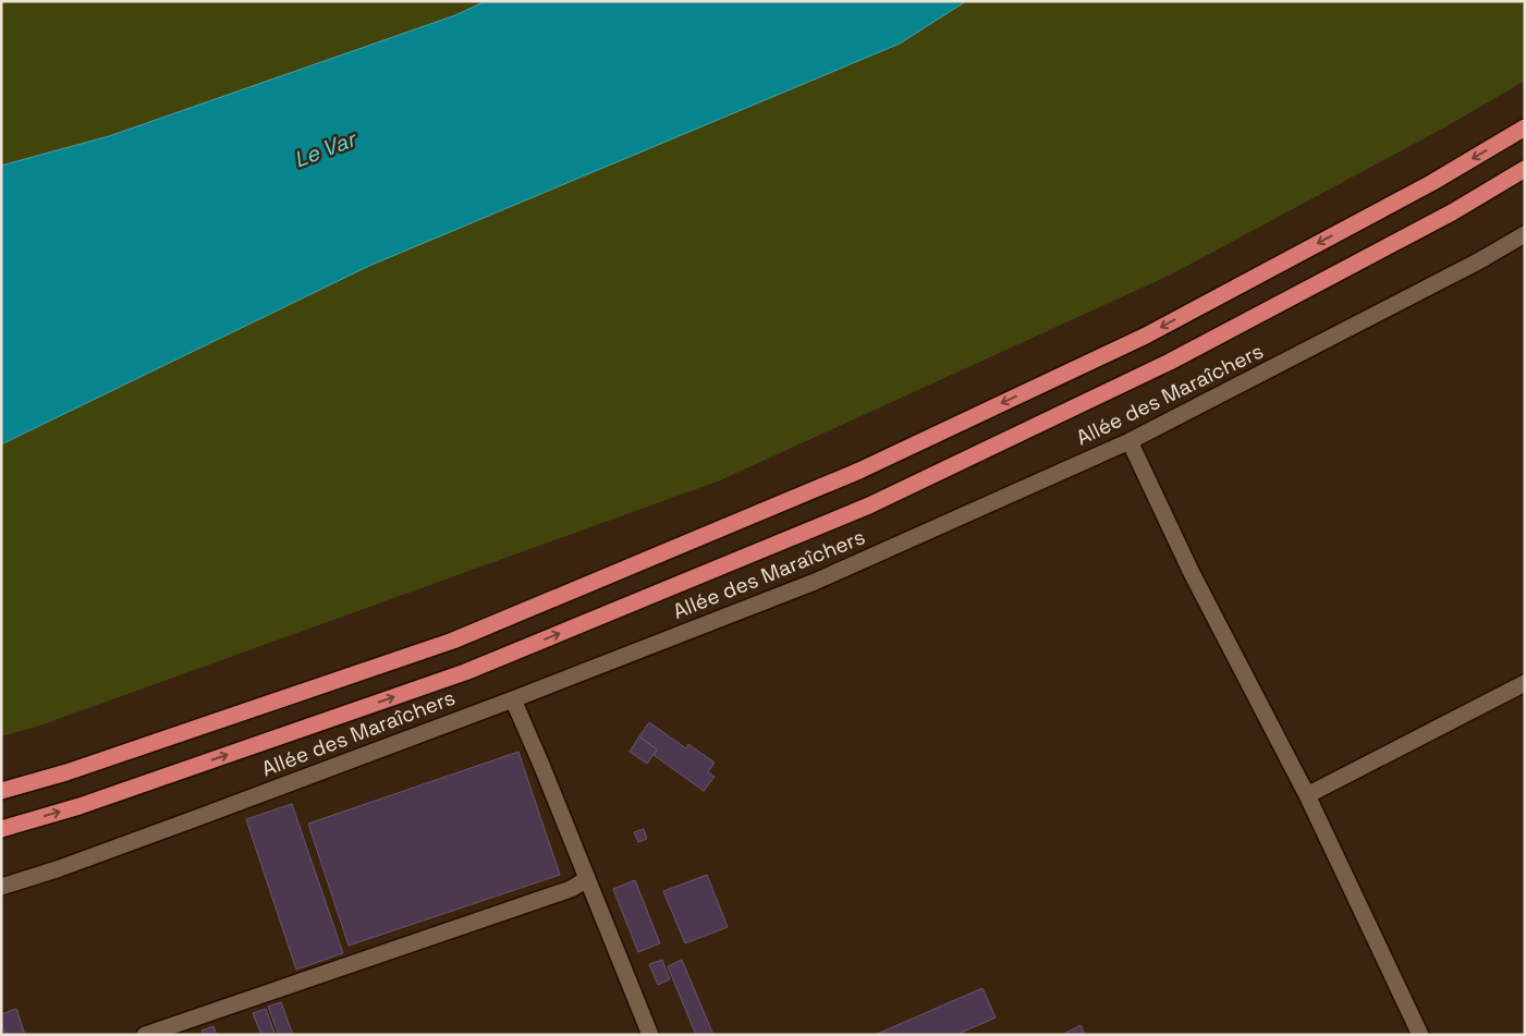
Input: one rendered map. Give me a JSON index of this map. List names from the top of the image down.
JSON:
{
  "streets": {
    "street": ["Allée des Maraîchers"]
  },
  "water": ["Le Var"]
}
